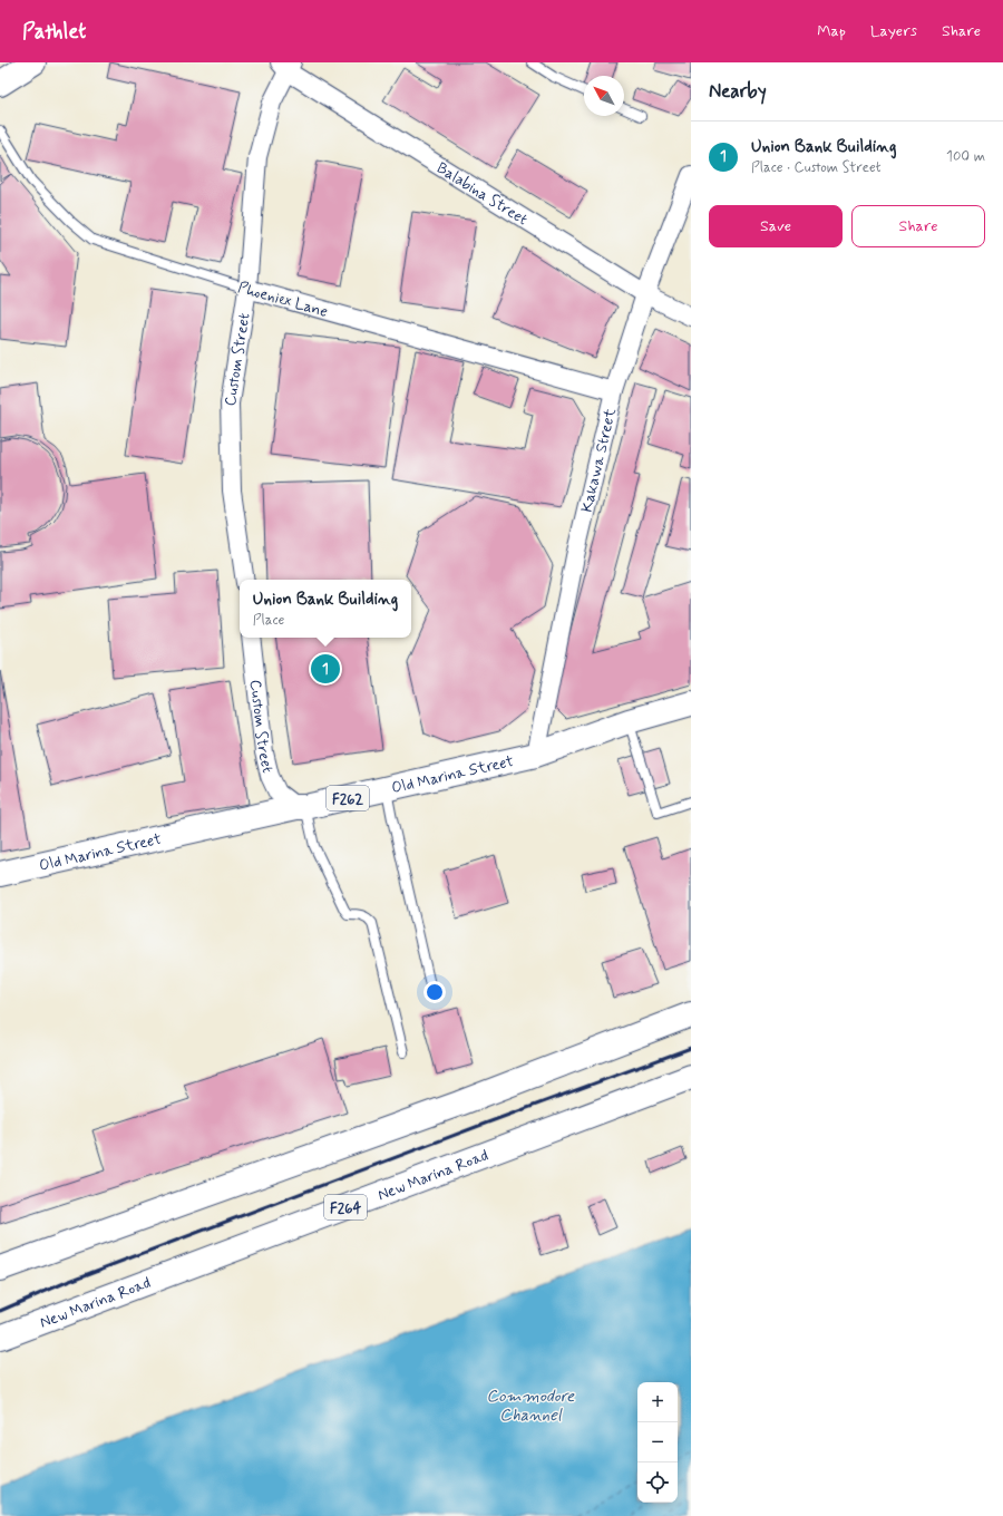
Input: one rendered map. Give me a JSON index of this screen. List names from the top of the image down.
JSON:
{
  "streets": {
    "main road": [
      "Old Marina Street",
      "F262",
      "New Marina Road",
      "F264"
    ],
    "street": [
      "Balabina Street",
      "Phoeniex Lane",
      "Custom Street",
      "Kakawa Street"
    ]
  },
  "crossings": [
    ["Balabina Street", "Custom Street"],
    ["Balabina Street", "Kakawa Street"],
    ["Phoeniex Lane", "Custom Street"],
    ["Phoeniex Lane", "Kakawa Street"],
    ["Custom Street", "Old Marina Street"],
    ["Kakawa Street", "Old Marina Street"]
  ],
  "water": ["Commodore Channel"],
  "north": "top left",
  "page": {
    "header": "Pathlet",
    "nav": ["Map", "Layers", "Share"],
    "heading": "Nearby",
    "list": [
      {
        "mark": "1",
        "name": "Union Bank Building",
        "note": "Place · Custom Street",
        "value": "100 m"
      }
    ],
    "buttons": ["Save", "Share"],
    "popup": ["Union Bank Building", "Place"],
    "pins": "1",
    "map_buttons": ["+", "−"]
  }
}
